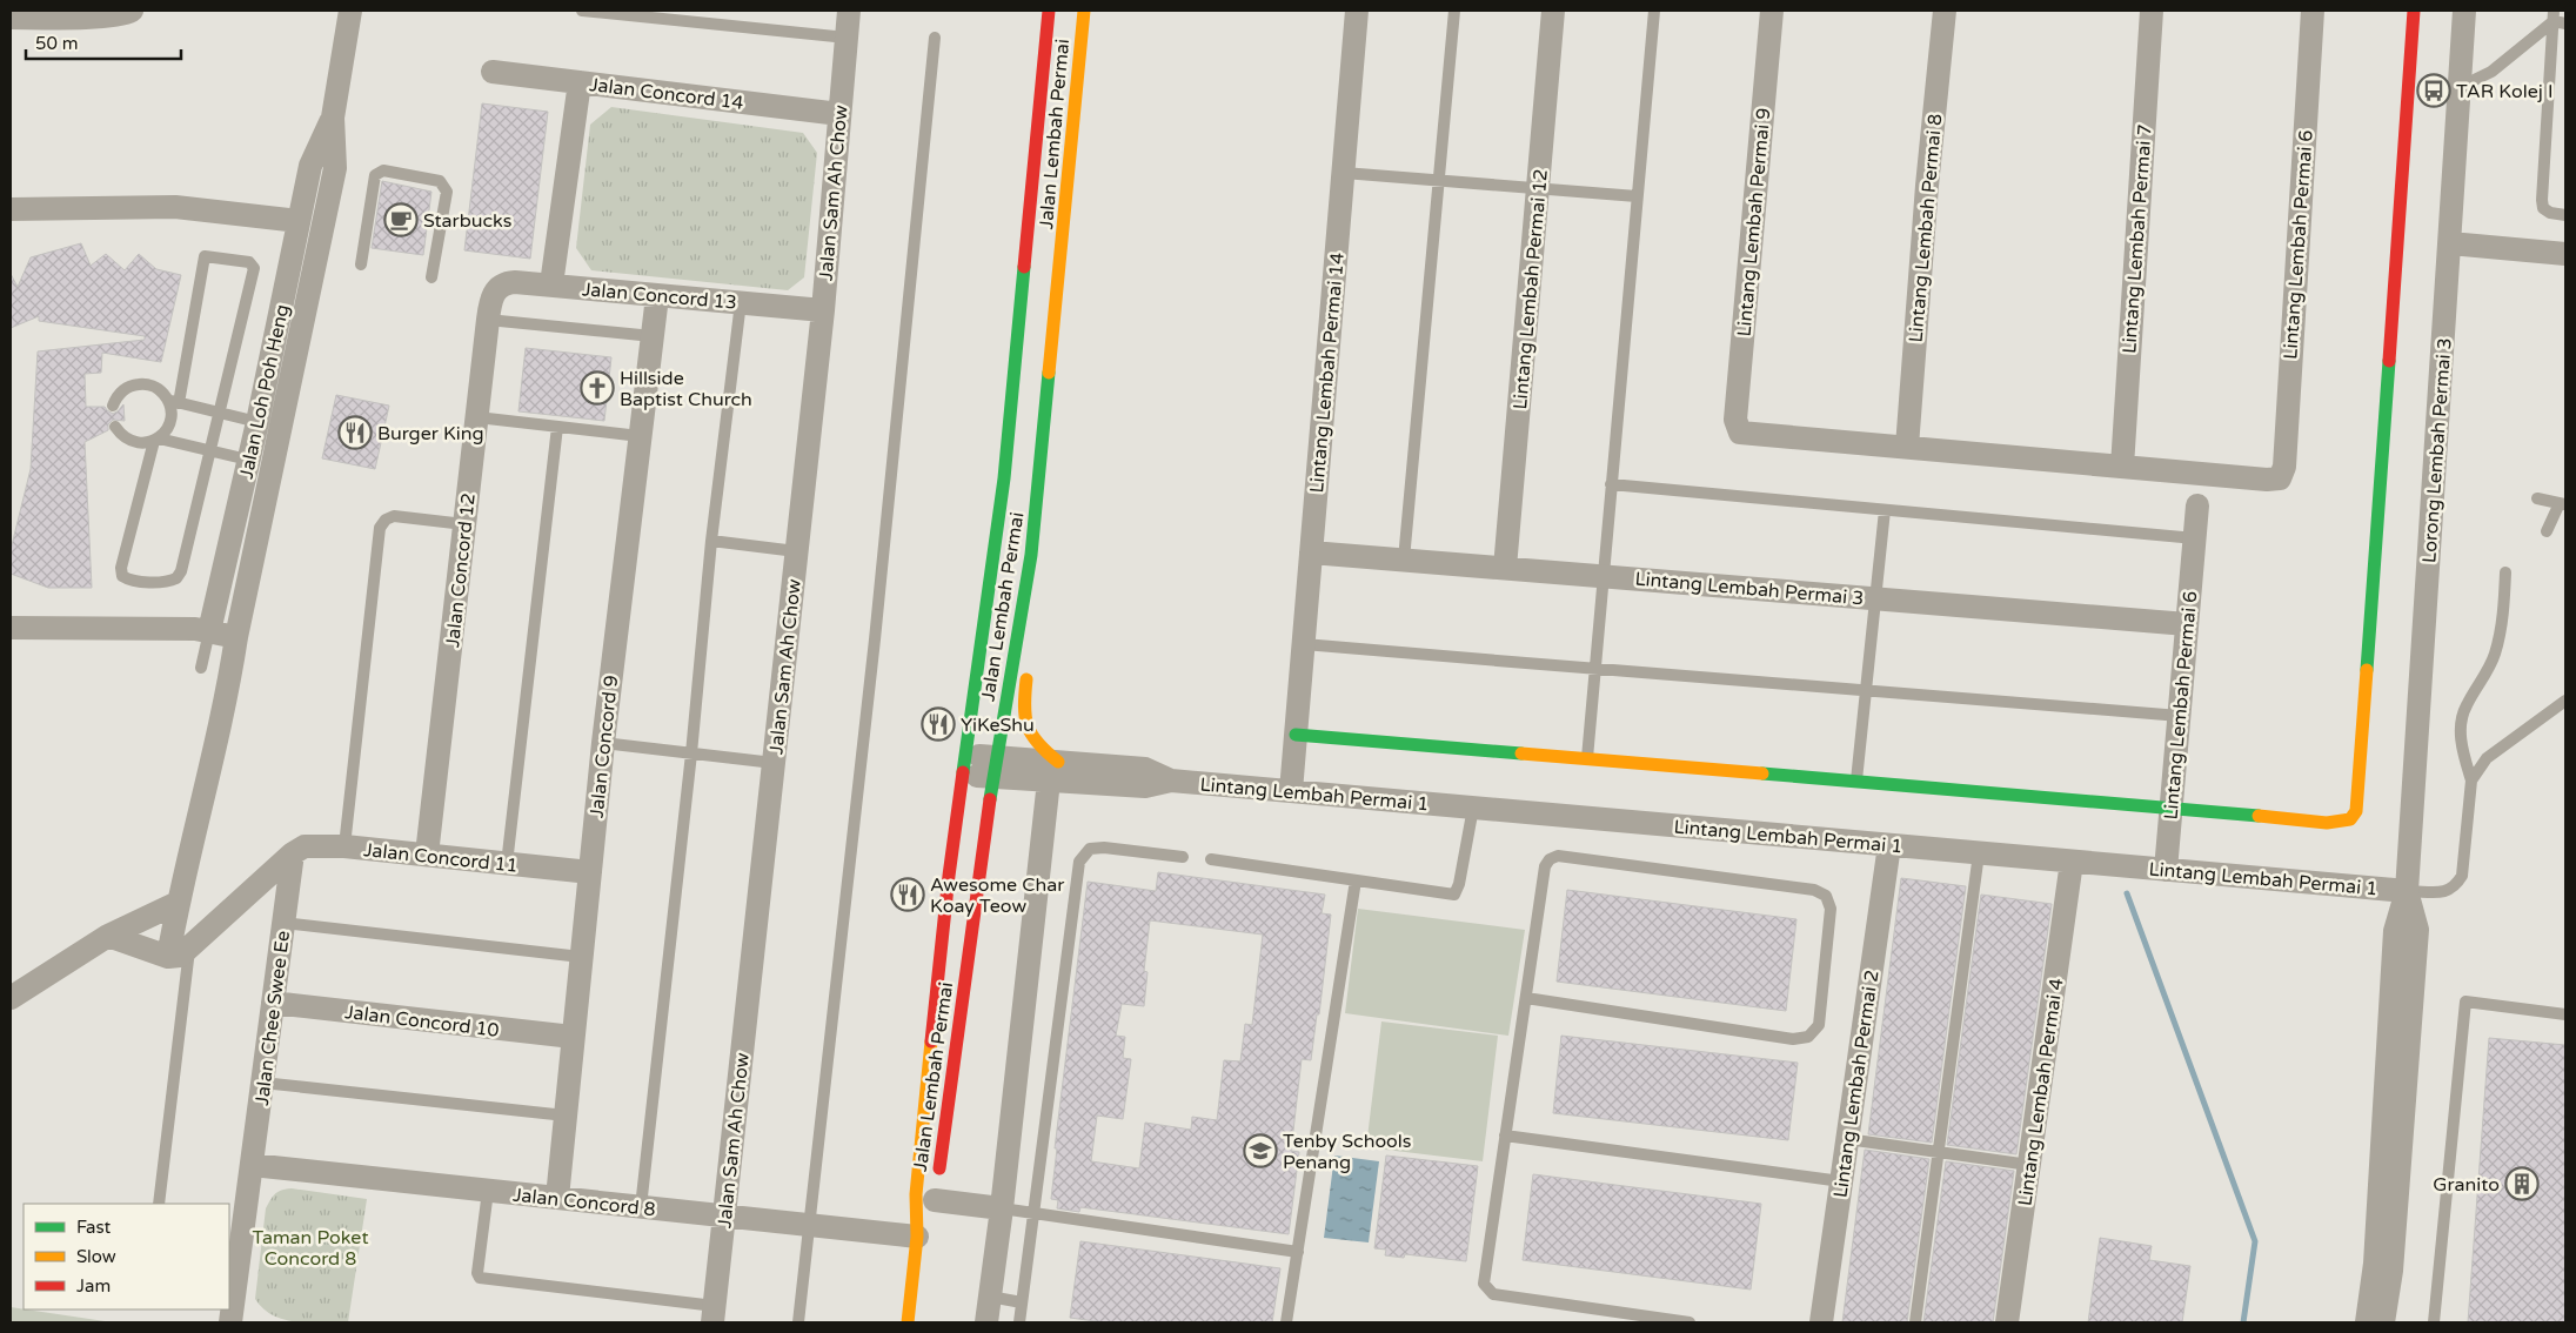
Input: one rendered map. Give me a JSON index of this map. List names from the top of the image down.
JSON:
{
  "streets": {
    "main road": ["Jalan Lembah Permai"],
    "street": [
      "Jalan Concord 14",
      "Jalan Sam Ah Chow",
      "Lintang Lembah Permai 9",
      "Lintang Lembah Permai 8",
      "Lintang Lembah Permai 7",
      "Lintang Lembah Permai 6",
      "Lintang Lembah Permai 12",
      "Jalan Concord 13",
      "Lintang Lembah Permai 14",
      "Jalan Loh Poh Heng",
      "Lorong Lembah Permai 3",
      "Jalan Concord 12",
      "Lintang Lembah Permai 3",
      "Jalan Concord 9",
      "Lintang Lembah Permai 1",
      "Jalan Concord 11",
      "Jalan Chee Swee Ee",
      "Jalan Concord 10",
      "Lintang Lembah Permai 2",
      "Lintang Lembah Permai 4",
      "Jalan Concord 8"
    ]
  },
  "crossings": [
    ["Jalan Concord 14", "Jalan Sam Ah Chow"],
    ["Jalan Lembah Permai", "Lintang Lembah Permai 1"],
    ["Jalan Lembah Permai", "Jalan Concord 8"],
    ["Jalan Sam Ah Chow", "Jalan Concord 13"],
    ["Jalan Sam Ah Chow", "Jalan Concord 8"],
    ["Lintang Lembah Permai 9", "Lintang Lembah Permai 8"],
    ["Lintang Lembah Permai 7", "Lintang Lembah Permai 6"],
    ["Lintang Lembah Permai 6", "Lintang Lembah Permai 3"],
    ["Lintang Lembah Permai 6", "Lintang Lembah Permai 1"],
    ["Lintang Lembah Permai 12", "Lintang Lembah Permai 3"],
    ["Jalan Concord 13", "Jalan Concord 12"],
    ["Jalan Concord 13", "Jalan Concord 9"],
    ["Lintang Lembah Permai 14", "Lintang Lembah Permai 3"],
    ["Lintang Lembah Permai 14", "Lintang Lembah Permai 1"],
    ["Lorong Lembah Permai 3", "Lintang Lembah Permai 1"],
    ["Jalan Concord 12", "Jalan Concord 11"],
    ["Jalan Concord 9", "Jalan Concord 11"],
    ["Jalan Concord 9", "Jalan Concord 10"],
    ["Jalan Concord 9", "Jalan Concord 8"],
    ["Lintang Lembah Permai 1", "Lintang Lembah Permai 2"],
    ["Lintang Lembah Permai 1", "Lintang Lembah Permai 4"],
    ["Jalan Concord 11", "Jalan Chee Swee Ee"],
    ["Jalan Chee Swee Ee", "Jalan Concord 10"],
    ["Jalan Chee Swee Ee", "Jalan Concord 8"]
  ],
  "parks": ["Taman Poket Concord 8"],
  "places": {
    "bus stop": ["TAR Kolej I"],
    "cafe": ["Starbucks"],
    "church": ["Hillside Baptist Church"],
    "restaurant": ["Burger King", "YiKeShu", "Awesome Char Koay Teow"],
    "school or university": ["Tenby Schools Penang"],
    "building": ["Granito"]
  },
  "legend": ["Fast", "Slow", "Jam"],
  "scale_bar": "50 m"
}
